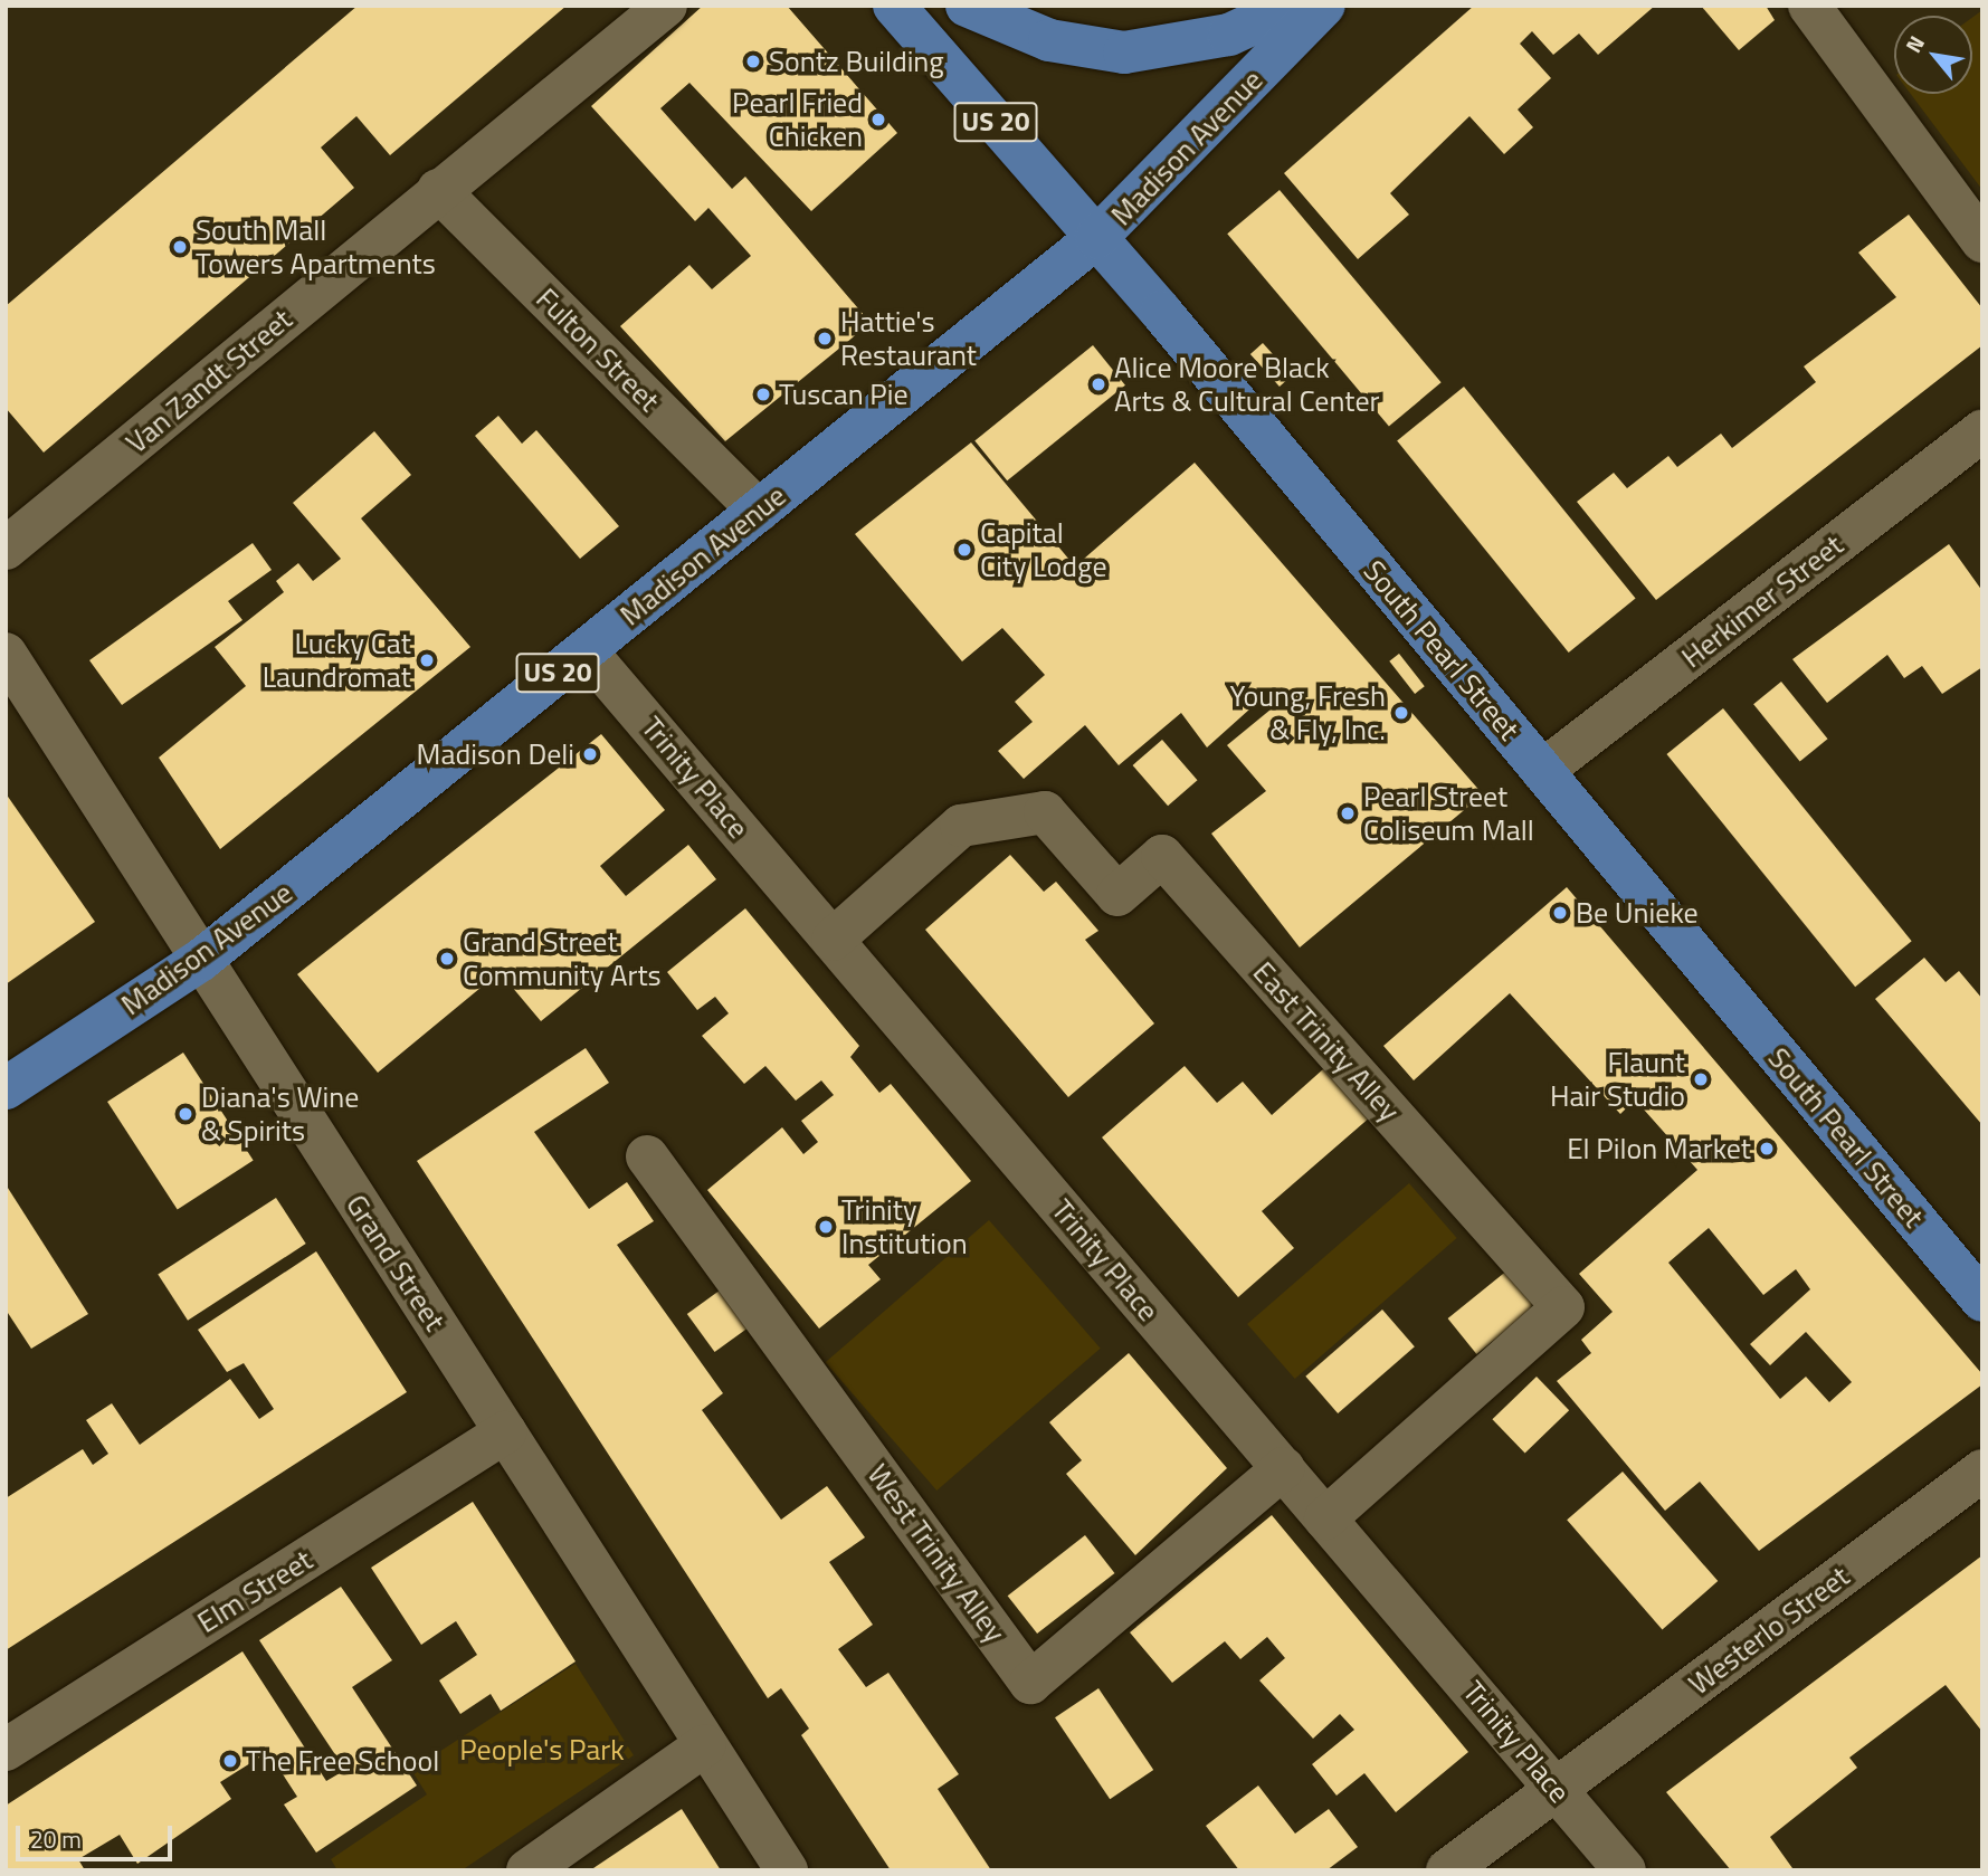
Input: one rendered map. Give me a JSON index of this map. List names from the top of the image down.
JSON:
{
  "streets": {
    "main road": ["US 20", "Madison Avenue", "South Pearl Street"],
    "street": [
      "Fulton Street",
      "Van Zandt Street",
      "Herkimer Street",
      "Trinity Place",
      "East Trinity Alley",
      "Grand Street",
      "West Trinity Alley",
      "Elm Street",
      "Westerlo Street"
    ]
  },
  "crossings": [
    ["Madison Avenue", "Fulton Street"],
    ["Madison Avenue", "South Pearl Street"],
    ["Madison Avenue", "Trinity Place"],
    ["Madison Avenue", "Grand Street"],
    ["Fulton Street", "Van Zandt Street"],
    ["Herkimer Street", "South Pearl Street"],
    ["Trinity Place", "East Trinity Alley"],
    ["Trinity Place", "West Trinity Alley"],
    ["Trinity Place", "Westerlo Street"],
    ["Grand Street", "Elm Street"]
  ],
  "parks": ["People's Park"],
  "places": [
    "Sontz Building",
    "Pearl Fried Chicken",
    "South Mall Towers Apartments",
    "Hattie's Restaurant",
    "Alice Moore Black Arts & Cultural Center",
    "Tuscan Pie",
    "Capital City Lodge",
    "Lucky Cat Laundromat",
    "Young, Fresh & Fly, Inc.",
    "Madison Deli",
    "Pearl Street Coliseum Mall",
    "Be Unieke",
    "Grand Street Community Arts",
    "Flaunt Hair Studio",
    "Diana's Wine & Spirits",
    "El Pilon Market",
    "Trinity Institution",
    "The Free School"
  ],
  "scale_bar": "20 m",
  "north": "top left"
}
